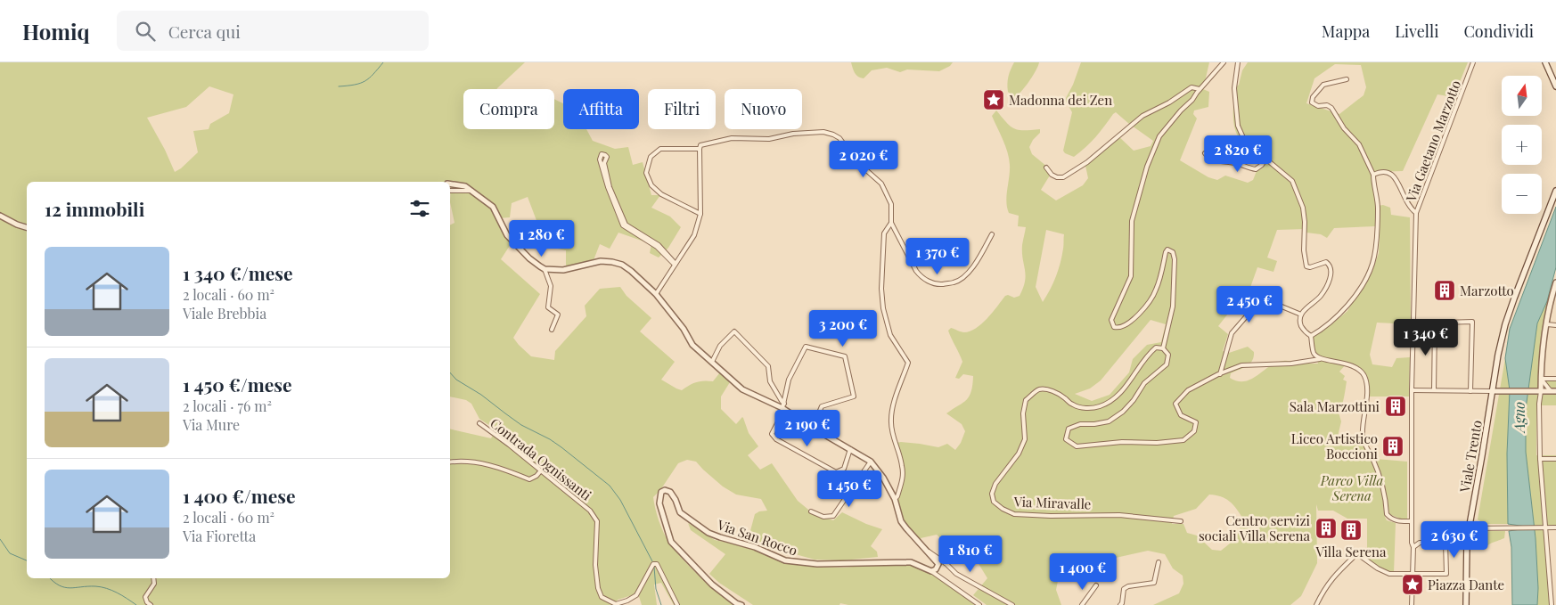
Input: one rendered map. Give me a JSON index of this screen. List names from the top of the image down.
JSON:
{
  "streets": {
    "main road": ["Viale Trento"],
    "street": [
      "Via Gaetano Marzotto",
      "Contrada Ognissanti",
      "Via Miravalle",
      "Via San Rocco"
    ]
  },
  "water": ["Agno"],
  "parks": ["Parco Villa Serena"],
  "places": {
    "place": ["Madonna dei Zen", "Piazza Dante"],
    "building": [
      "Marzotto",
      "Sala Marzottini",
      "Liceo Artistico Boccioni",
      "Centro servizi sociali Villa Serena",
      "Villa Serena"
    ]
  },
  "north": "top",
  "page": {
    "header": "Homiq",
    "search": "Cerca qui",
    "nav": ["Mappa", "Livelli", "Condividi"],
    "map_buttons": ["+", "−"],
    "chip": [
      "Compra",
      "Affitta",
      "Filtri",
      "Nuovo"
    ],
    "price": [
      "2 820 €",
      "2 020 €",
      "1 280 €",
      "1 370 €",
      "2 450 €",
      "3 200 €",
      "1 340 €",
      "2 190 €",
      "1 450 €",
      "2 630 €",
      "1 810 €",
      "1 400 €"
    ],
    "heading": "12 immobili",
    "list": [
      {
        "name": "1 340 €/mese",
        "note": "2 locali · 60 m² · Viale Brebbia"
      },
      {
        "name": "1 450 €/mese",
        "note": "2 locali · 76 m² · Via Mure"
      },
      {
        "name": "1 400 €/mese",
        "note": "2 locali · 60 m² · Via Fioretta"
      }
    ]
  }
}
